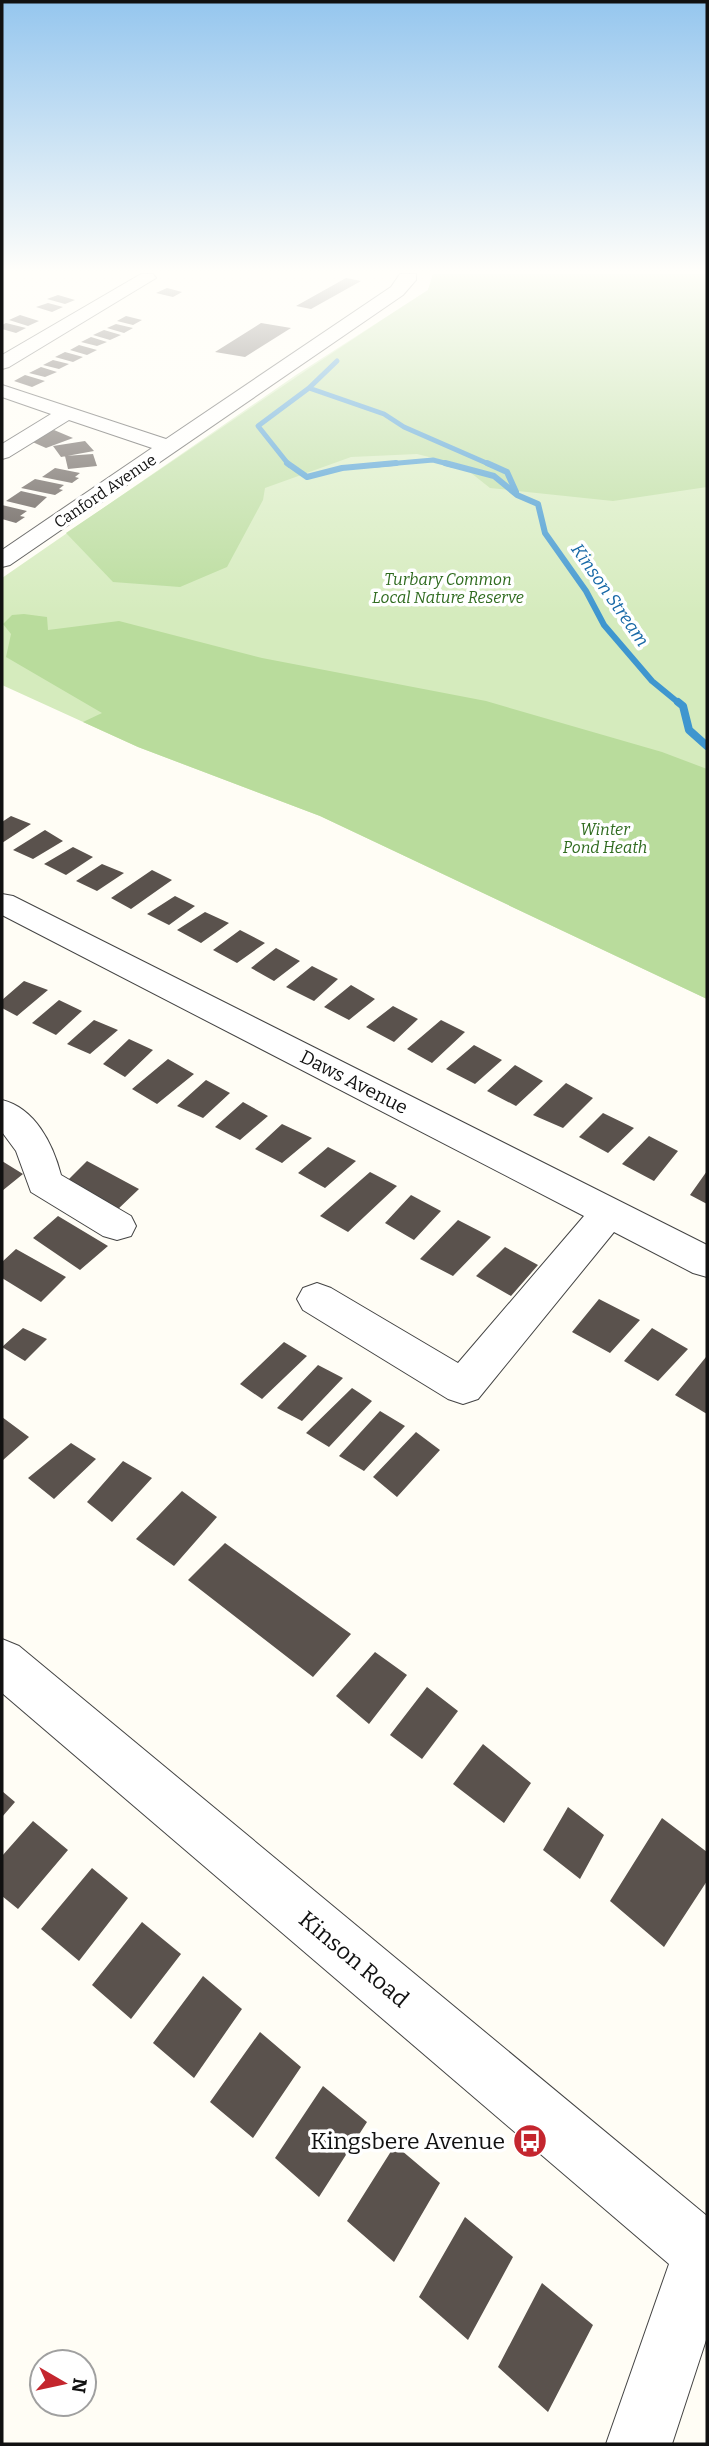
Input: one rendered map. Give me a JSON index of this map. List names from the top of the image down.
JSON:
{
  "streets": {
    "street": ["Canford Avenue", "Daws Avenue", "Kinson Road"]
  },
  "water": ["Kinson Stream"],
  "parks": ["Turbary Common Local Nature Reserve", "Winter Pond Heath"],
  "places": {
    "bus stop": ["Kingsbere Avenue"]
  },
  "north": "right"
}
